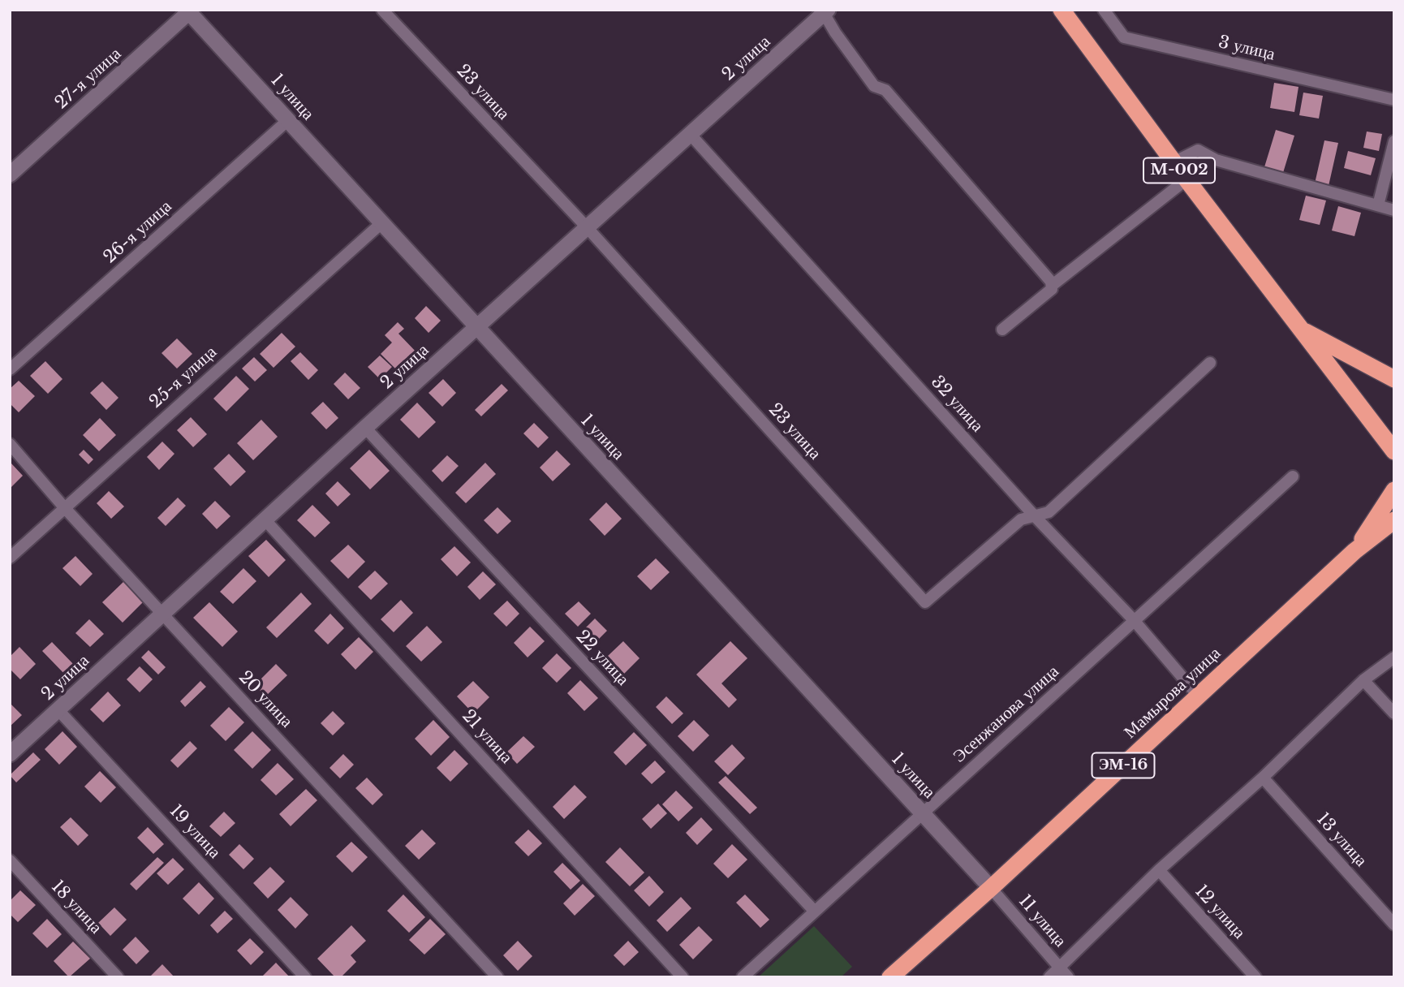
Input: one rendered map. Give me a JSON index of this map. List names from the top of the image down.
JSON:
{
  "streets": {
    "highway": ["M-002", "Мамырова улица", "ЭМ-16"],
    "street": [
      "3 улица",
      "2 улица",
      "27-я улица",
      "23 улица",
      "1 улица",
      "26-я улица",
      "25-я улица",
      "32 улица",
      "22 улица",
      "20 улица",
      "Эсенжанова улица",
      "21 улица",
      "19 улица",
      "13 улица",
      "18 улица",
      "12 улица",
      "11 улица"
    ]
  },
  "crossings": [
    ["2 улица", "23 улица"],
    ["2 улица", "1 улица"],
    ["2 улица", "32 улица"],
    ["2 улица", "22 улица"],
    ["2 улица", "20 улица"],
    ["2 улица", "21 улица"],
    ["2 улица", "19 улица"],
    ["27-я улица", "1 улица"],
    ["23 улица", "32 улица"],
    ["1 улица", "26-я улица"],
    ["1 улица", "25-я улица"],
    ["1 улица", "Мамырова улица"],
    ["1 улица", "Эсенжанова улица"],
    ["1 улица", "11 улица"],
    ["25-я улица", "20 улица"],
    ["32 улица", "Мамырова улица"],
    ["32 улица", "Эсенжанова улица"],
    ["22 улица", "Эсенжанова улица"],
    ["Мамырова улица", "ЭМ-16"],
    ["Мамырова улица", "11 улица"]
  ]
}
